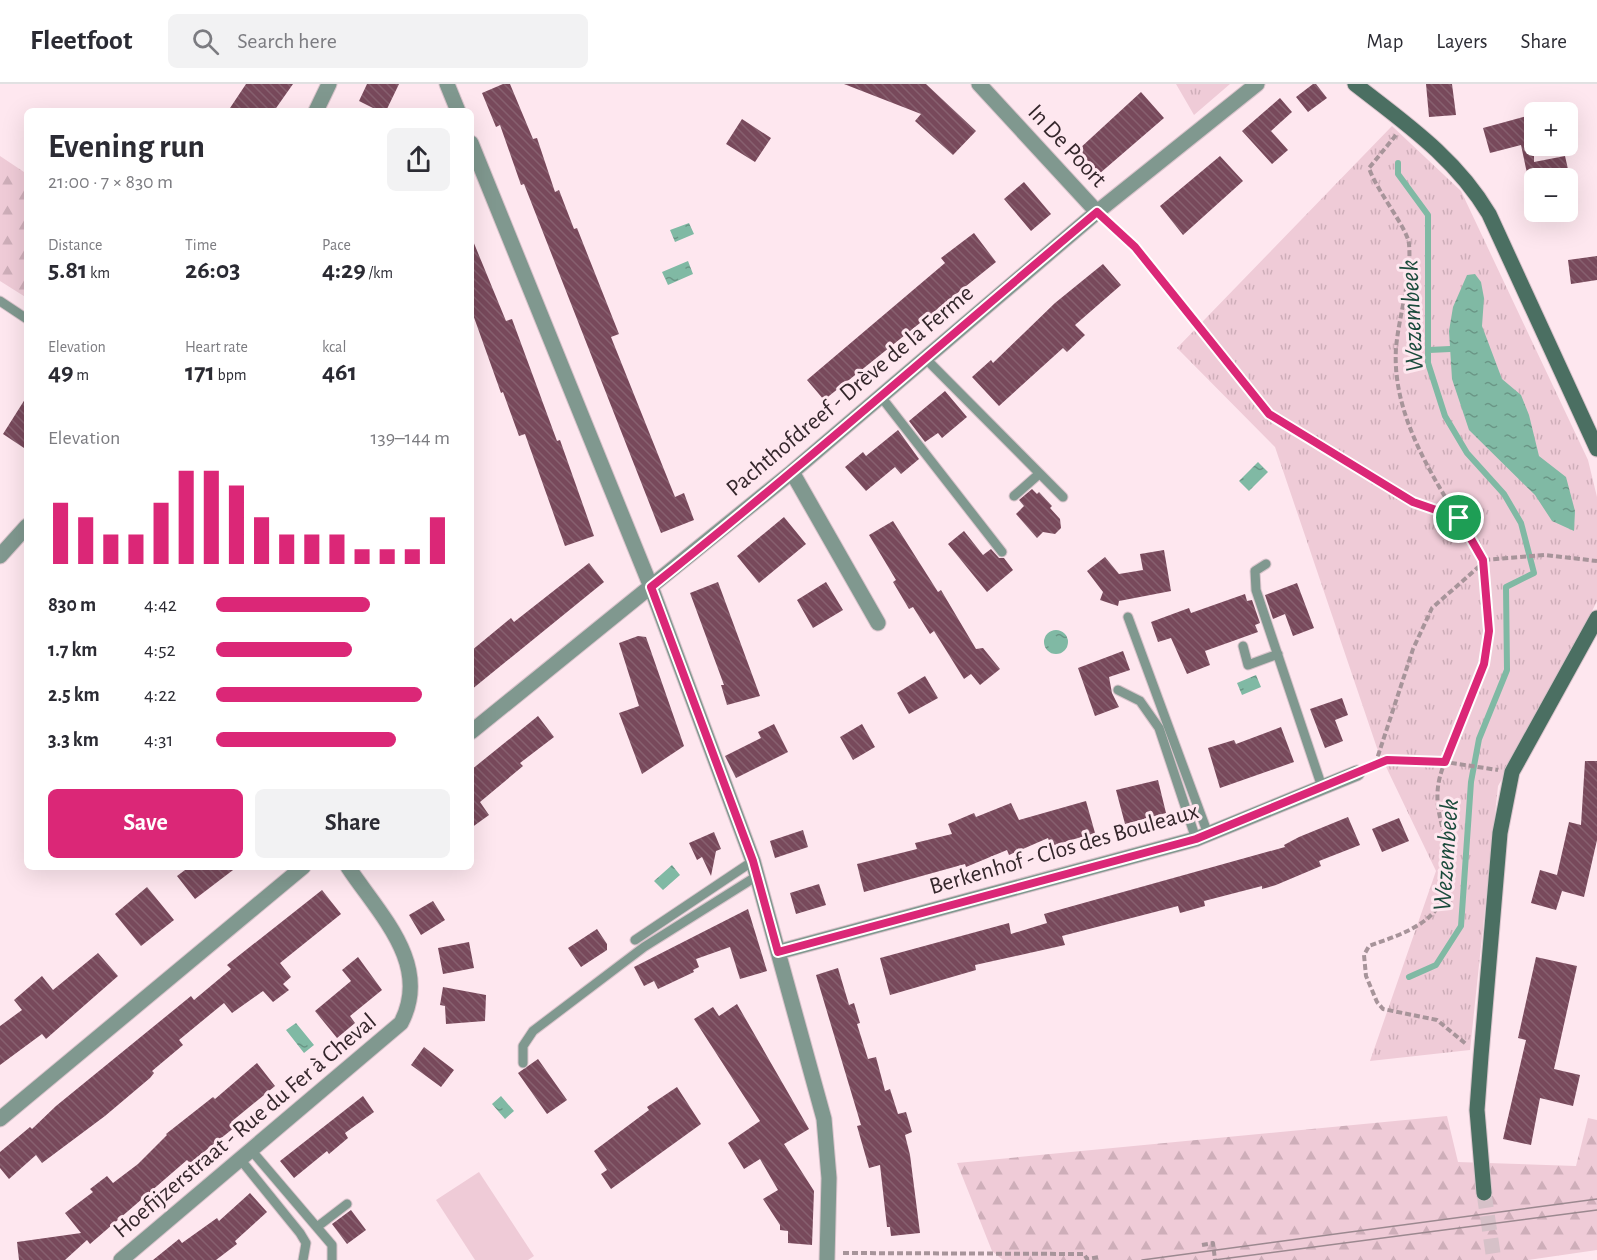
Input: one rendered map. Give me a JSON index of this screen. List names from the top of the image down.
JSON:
{
  "streets": {
    "street": [
      "In De Poort",
      "Pachthofdreef - Drève de la Ferme",
      "Berkenhof - Clos des Bouleaux",
      "Hoefijzerstraat - Rue du Fer à Cheval"
    ]
  },
  "crossings": [
    ["In De Poort", "Pachthofdreef - Drève de la Ferme"]
  ],
  "water": ["Wezembeek"],
  "page": {
    "header": "Fleetfoot",
    "search": "Search here",
    "nav": ["Map", "Layers", "Share"],
    "map_buttons": ["+", "−"],
    "heading": ["Evening run", "21:00 · 7 × 830 m"],
    "stats": [
      ["Distance", "5.81 km"],
      ["Time", "26:03"],
      ["Pace", "4:29 /km"],
      ["Elevation", "49 m"],
      ["Heart rate", "171 bpm"],
      ["kcal", "461"]
    ],
    "chart": ["Elevation", "139–144 m"],
    "list": [
      {
        "name": "830 m",
        "note": "4:42"
      },
      {
        "name": "1.7 km",
        "note": "4:52"
      },
      {
        "name": "2.5 km",
        "note": "4:22"
      },
      {
        "name": "3.3 km",
        "note": "4:31"
      }
    ],
    "buttons": ["Save", "Share"]
  }
}
